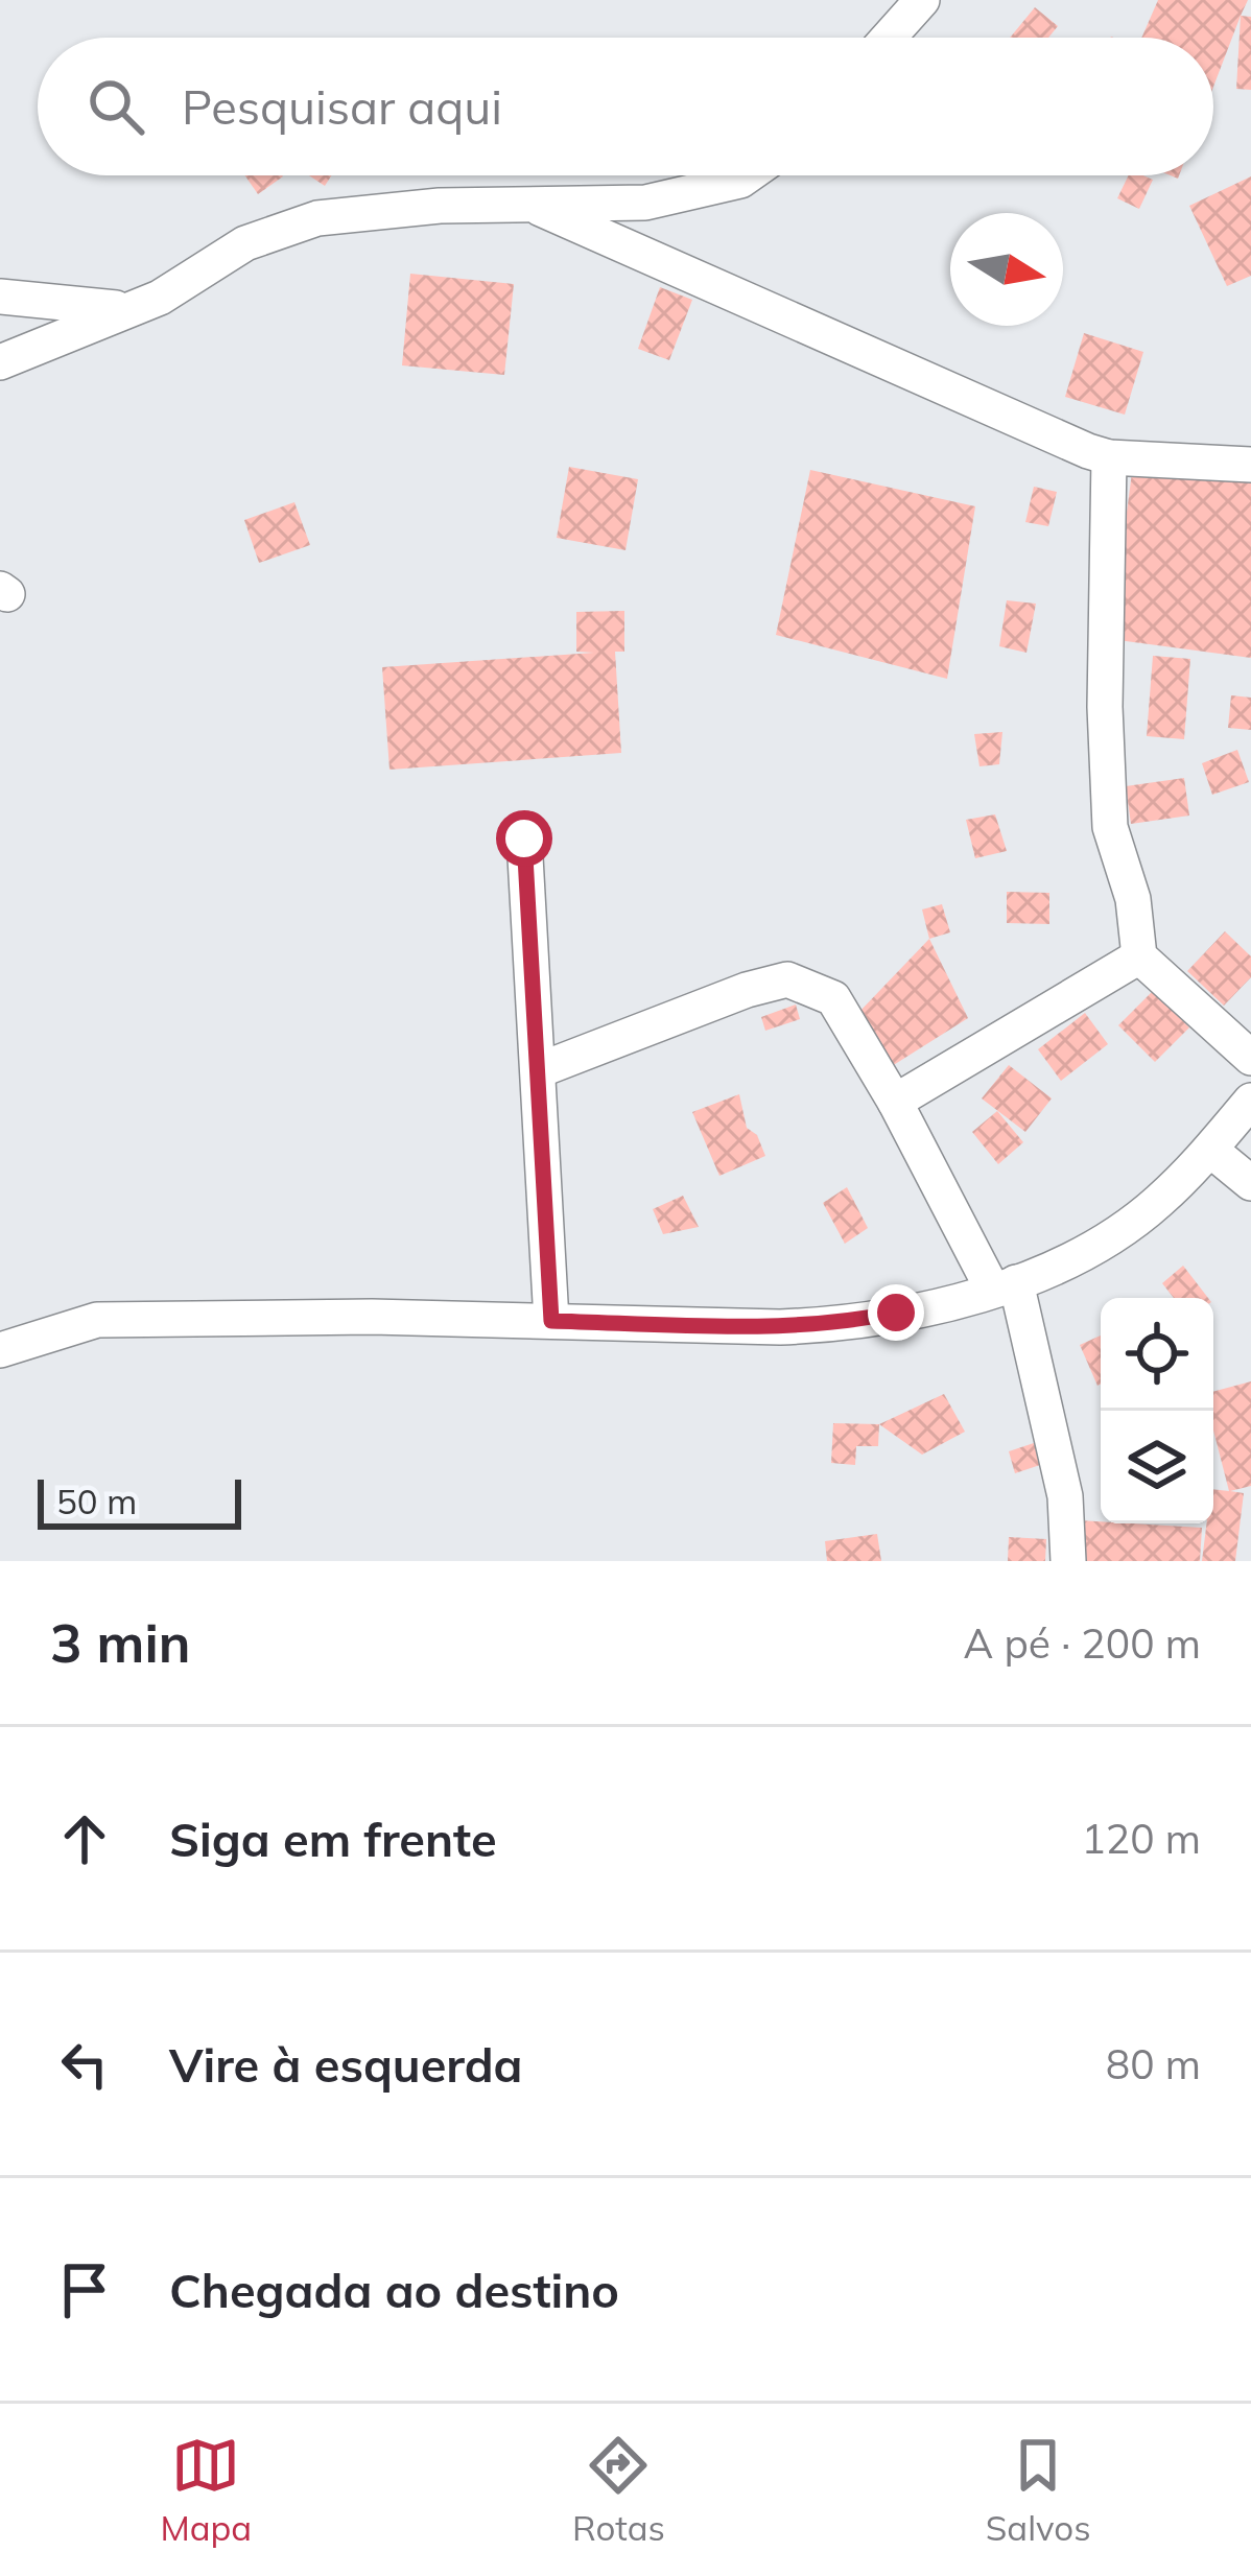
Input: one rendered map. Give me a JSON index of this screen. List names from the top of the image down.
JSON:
{
  "scale_bar": "50 m",
  "north": "right",
  "page": {
    "search": "Pesquisar aqui",
    "scale": "50 m",
    "heading": ["3 min", "A pé · 200 m"],
    "list": [
      ["Siga em frente", "120 m"],
      ["Vire à esquerda", "80 m"],
      "Chegada ao destino"
    ],
    "nav": ["Mapa", "Rotas", "Salvos"]
  }
}
